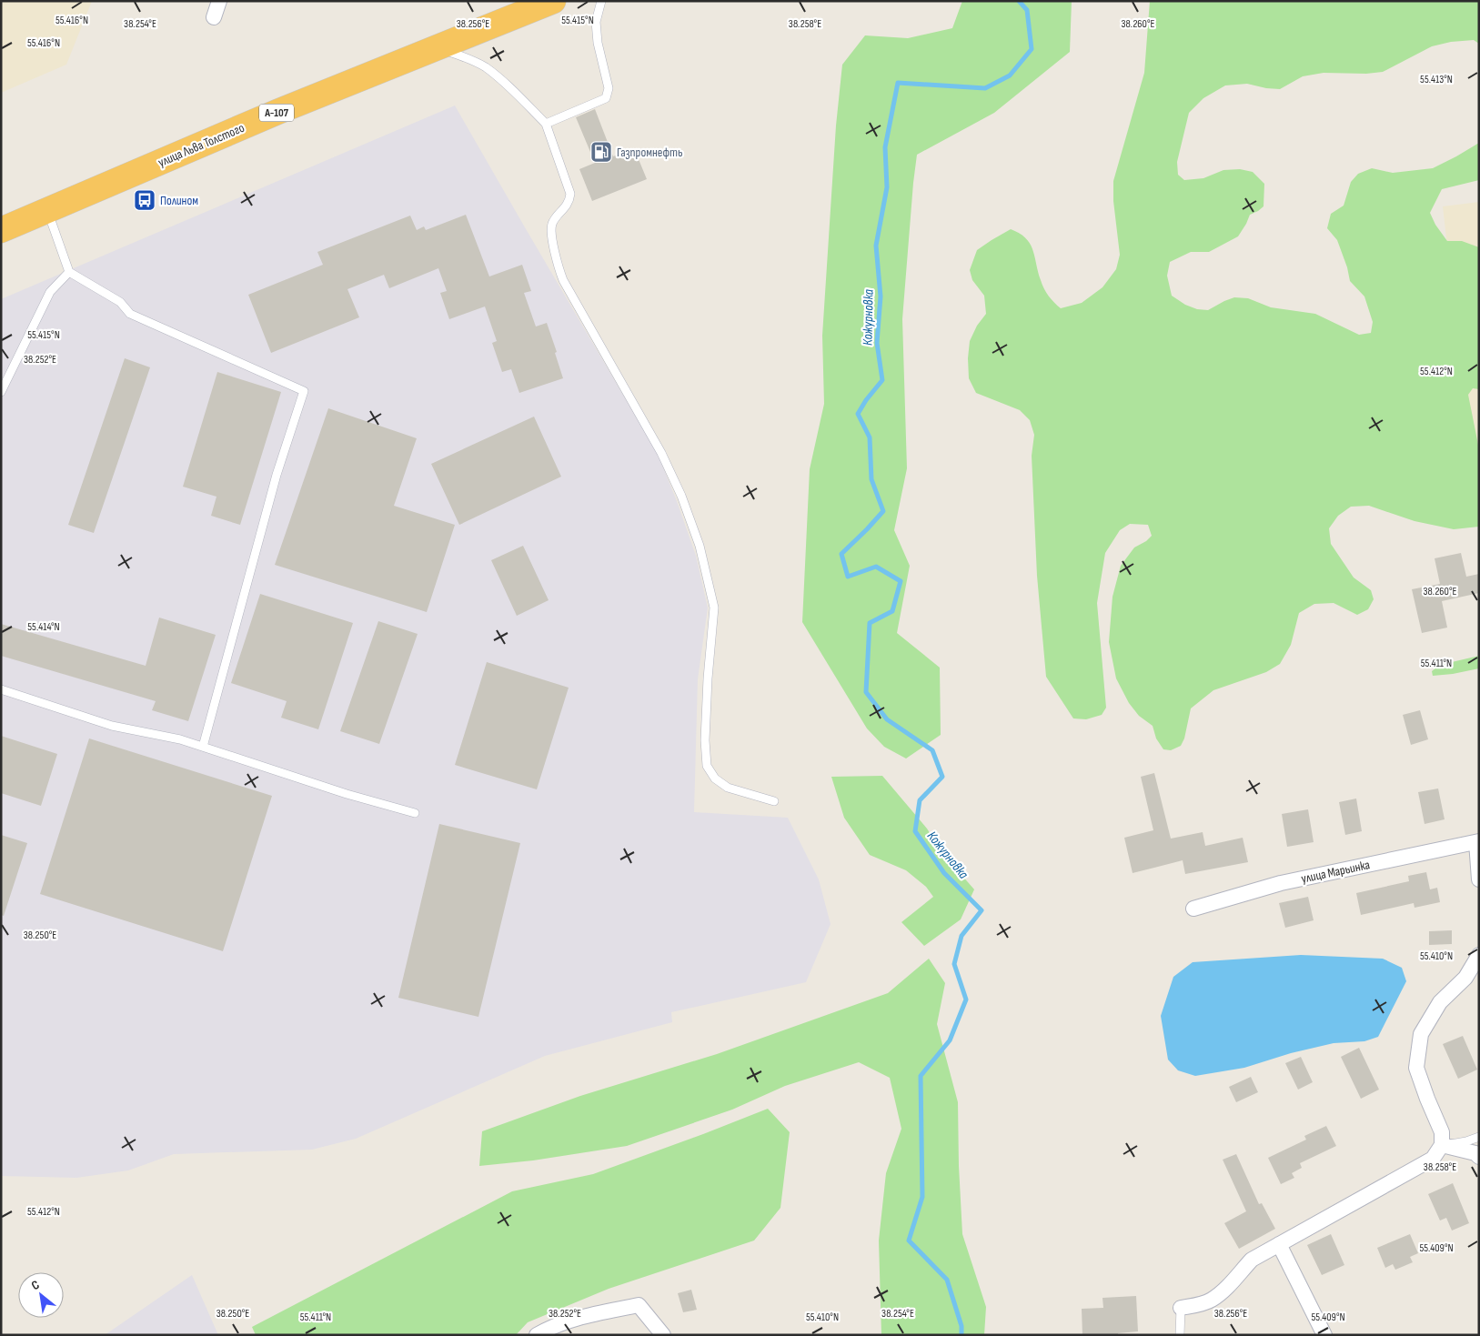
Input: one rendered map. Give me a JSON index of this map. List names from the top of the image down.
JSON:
{
  "streets": {
    "highway": ["А-107", "улица Льва Толстого"],
    "street": ["улица Марьинка"]
  },
  "water": ["Кожурновка"],
  "places": {
    "fuel station": ["Газпромнефть"],
    "bus stop": ["Полином"]
  },
  "north": "top left",
  "coordinates": [
    "55.416°N",
    "55.415°N",
    "38.254°E",
    "38.256°E",
    "38.258°E",
    "38.260°E",
    "55.413°N",
    "38.252°E",
    "55.412°N",
    "55.414°N",
    "55.411°N",
    "38.250°E",
    "55.410°N",
    "55.409°N"
  ]
}
